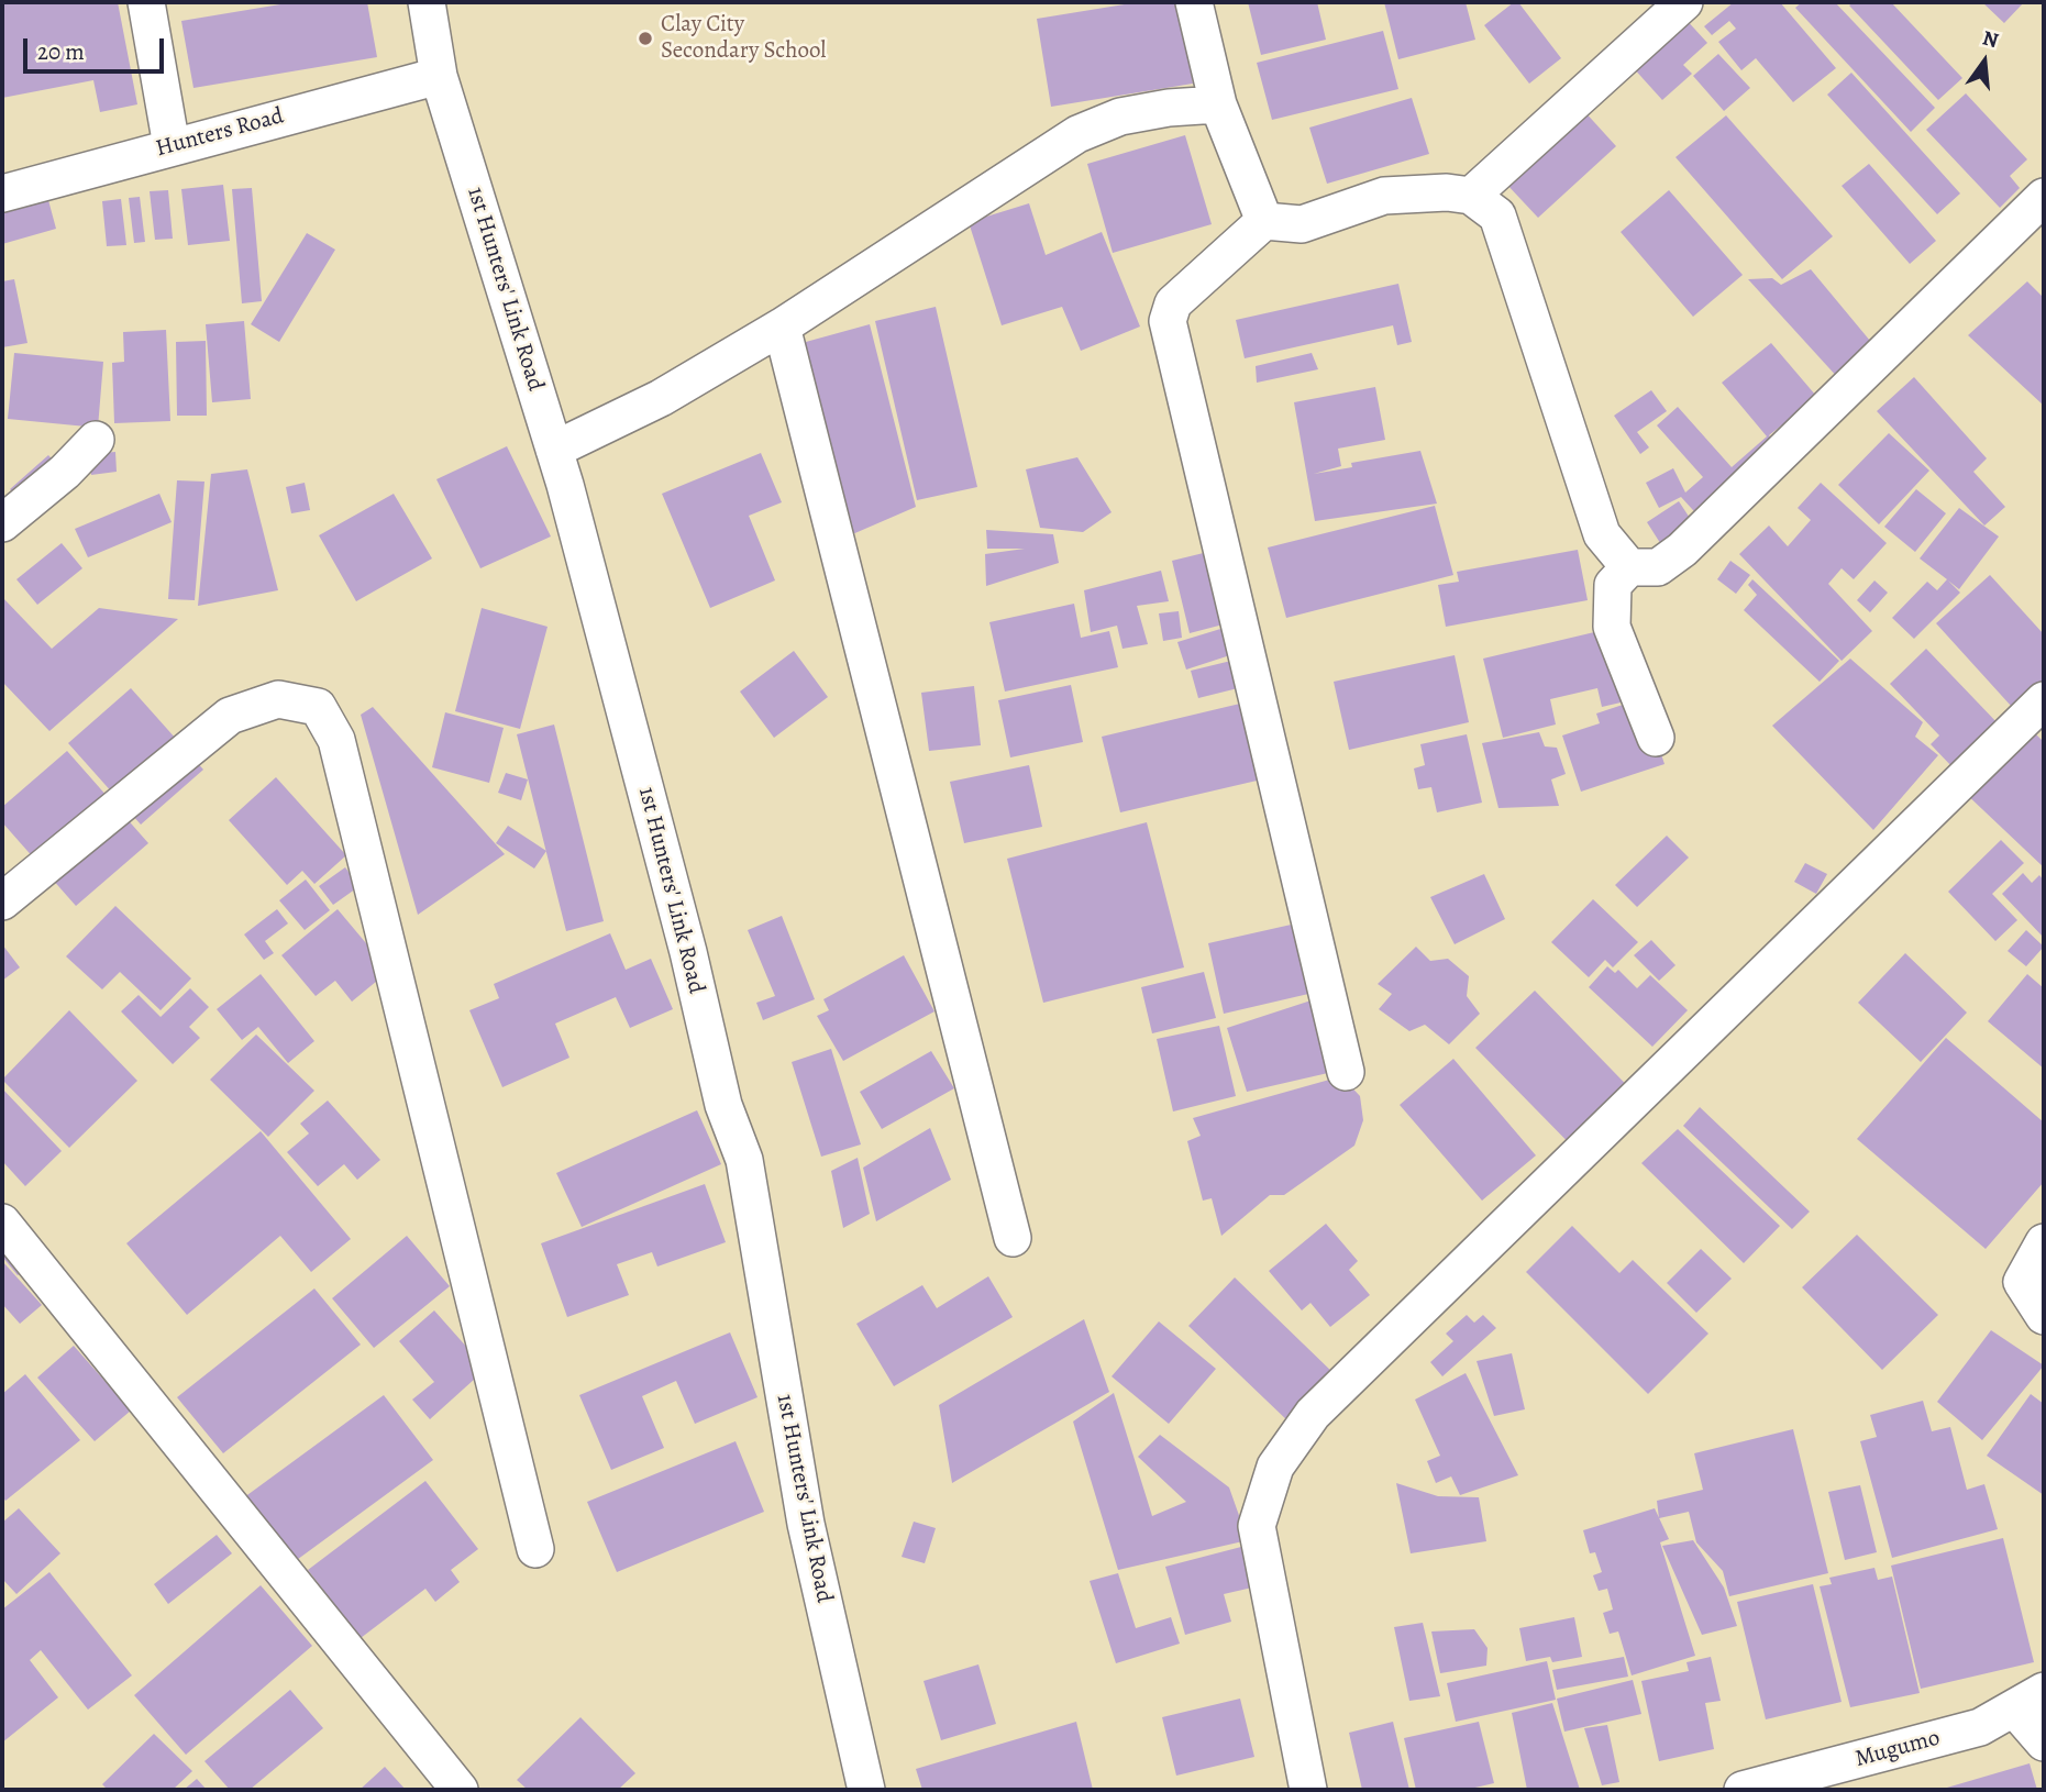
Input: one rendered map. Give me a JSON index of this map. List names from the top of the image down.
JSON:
{
  "streets": {
    "street": ["Hunters Road", "1st Hunters' Link Road", "Mugumo"]
  },
  "crossings": [
    ["Hunters Road", "1st Hunters' Link Road"]
  ],
  "places": ["Clay City Secondary School"],
  "scale_bar": "20 m",
  "north": "top"
}
